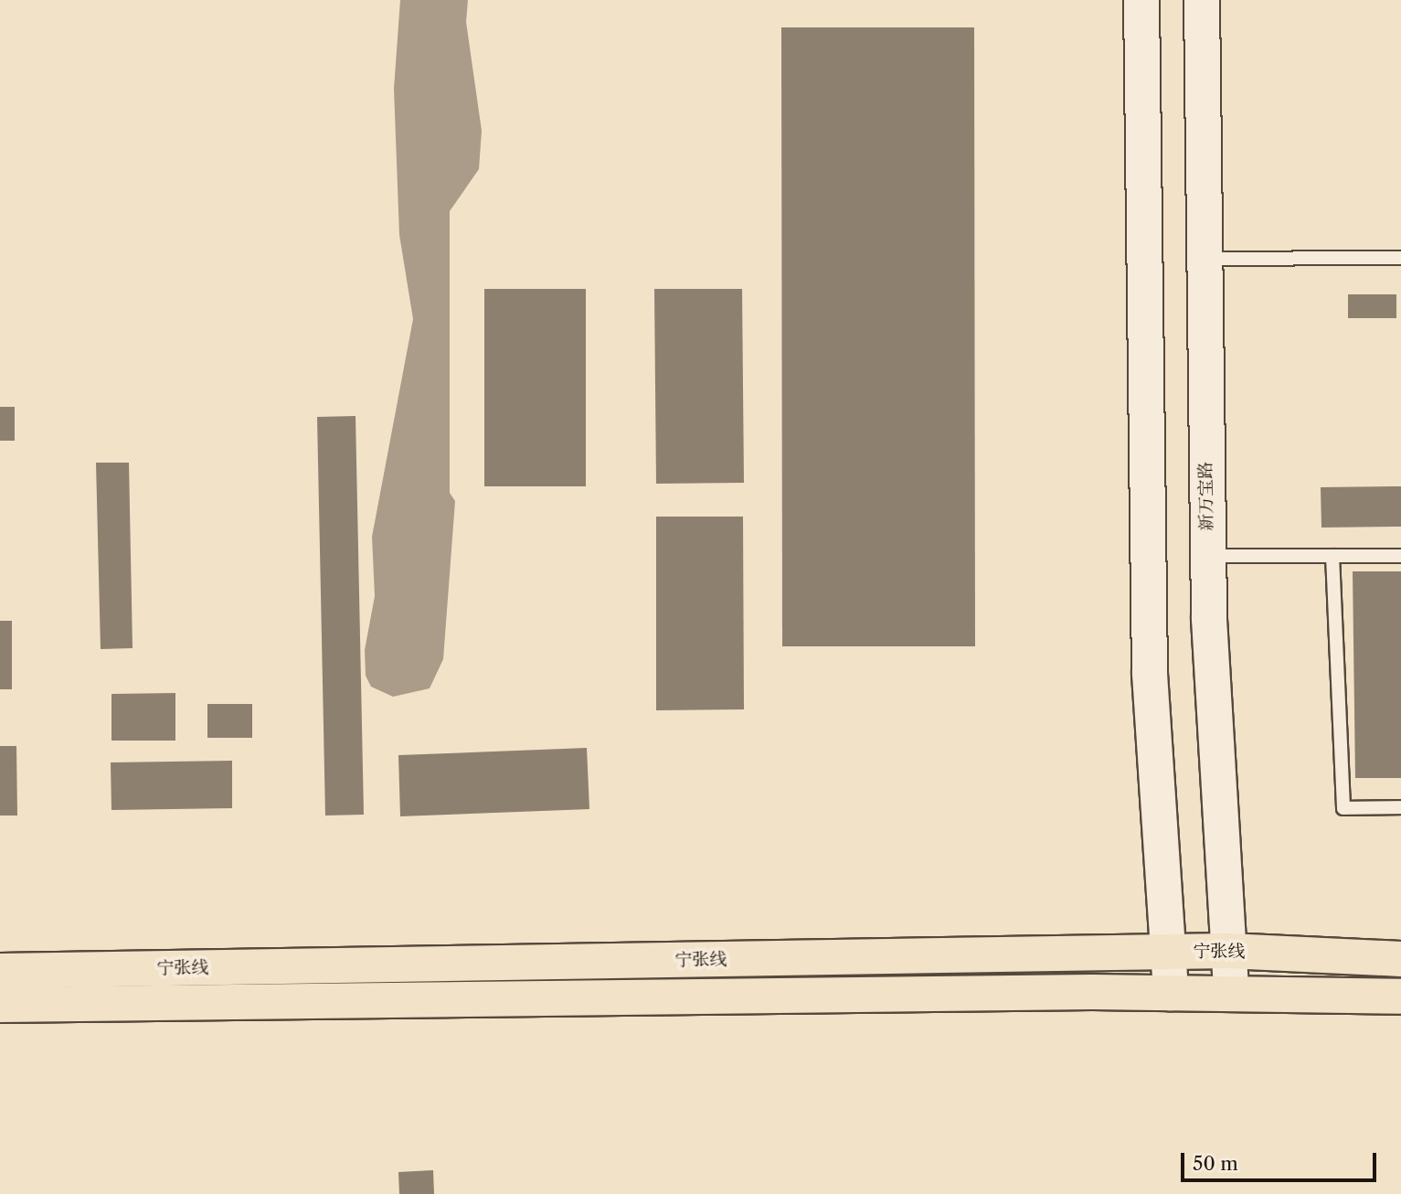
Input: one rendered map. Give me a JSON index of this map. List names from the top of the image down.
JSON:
{
  "streets": {
    "main road": ["宁张线"],
    "street": ["新万宝路"]
  },
  "crossings": [
    ["新万宝路", "宁张线"]
  ],
  "scale_bar": "50 m"
}
